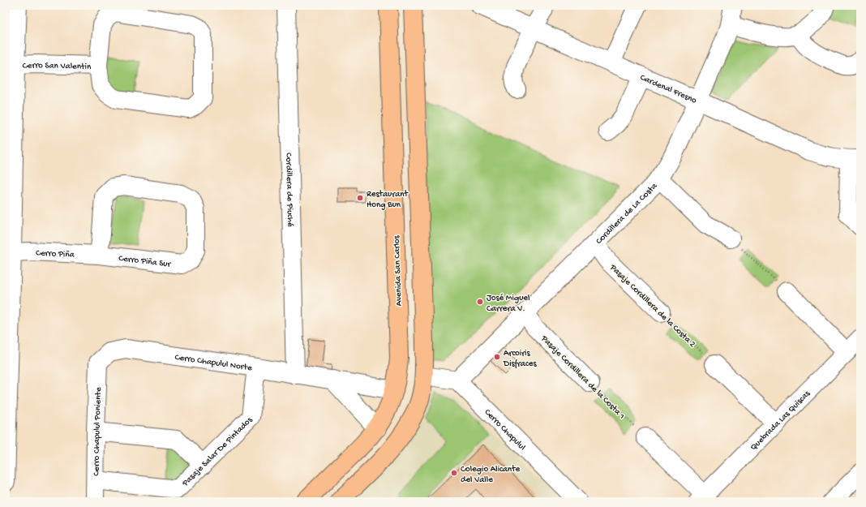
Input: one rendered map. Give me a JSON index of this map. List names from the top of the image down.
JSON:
{
  "streets": {
    "main road": ["Avenida San Carlos"],
    "street": [
      "Cerro San Valentin",
      "Cardenal Fresno",
      "Cordillera de Piuché",
      "Cordillera de La Costa",
      "Cerro Piña",
      "Cerro Piña Sur",
      "Pasaje Cordillera de la Costa 2",
      "Cerro Chapulul Norte",
      "Pasaje Cordillera de la Costa 1",
      "Quebrada Las Quiscas",
      "Cerro Chapulul",
      "Cerro Chapulul Poniente",
      "Pasaje Salar De Pintados"
    ]
  },
  "crossings": [
    ["Cardenal Fresno", "Cordillera de La Costa"],
    ["Cordillera de Piuché", "Cerro Chapulul Norte"],
    ["Cordillera de La Costa", "Pasaje Cordillera de la Costa 2"],
    ["Cordillera de La Costa", "Pasaje Cordillera de la Costa 1"],
    ["Cordillera de La Costa", "Cerro Chapulul"],
    ["Cerro Piña", "Cerro Piña Sur"],
    ["Avenida San Carlos", "Cerro Chapulul Norte"],
    ["Cerro Chapulul Norte", "Cerro Chapulul Poniente"],
    ["Cerro Chapulul Norte", "Pasaje Salar De Pintados"],
    ["Cerro Chapulul Poniente", "Pasaje Salar De Pintados"]
  ],
  "places": [
    "Restaurant Hong Bun",
    "José Miguel Carrera V.",
    "Arcoiris Disfraces",
    "Colegio Alicante del Valle"
  ]
}
